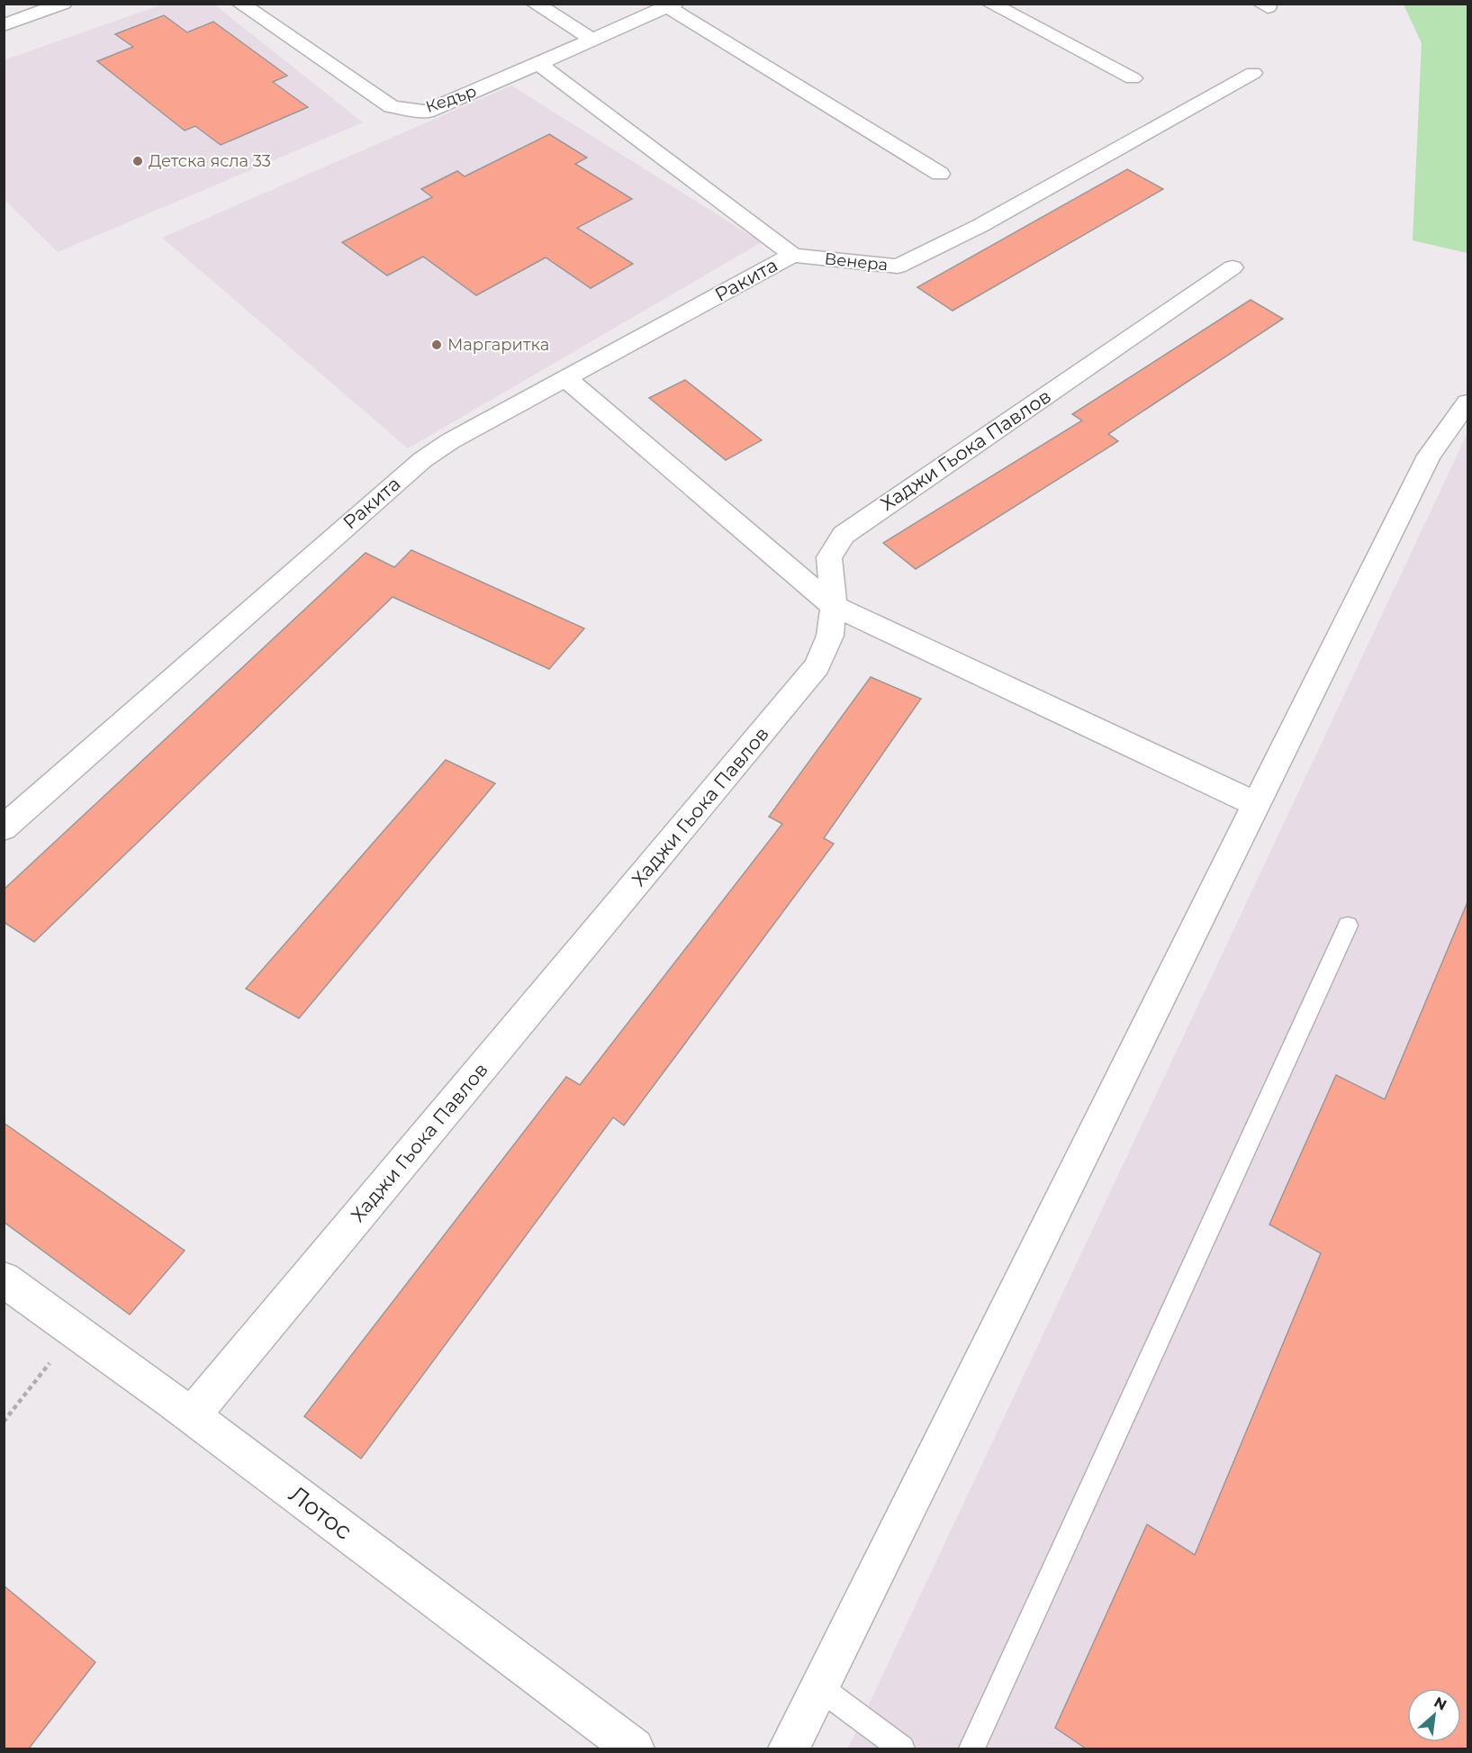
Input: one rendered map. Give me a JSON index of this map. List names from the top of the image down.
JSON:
{
  "streets": {
    "street": [
      "Кедър",
      "Венера",
      "Ракита",
      "Хаджи Гьока Павлов",
      "Лотос"
    ]
  },
  "crossings": [
    ["Венера", "Ракита"],
    ["Хаджи Гьока Павлов", "Лотос"]
  ],
  "places": ["Детска ясла 33", "Маргаритка"],
  "north": "top right"
}
